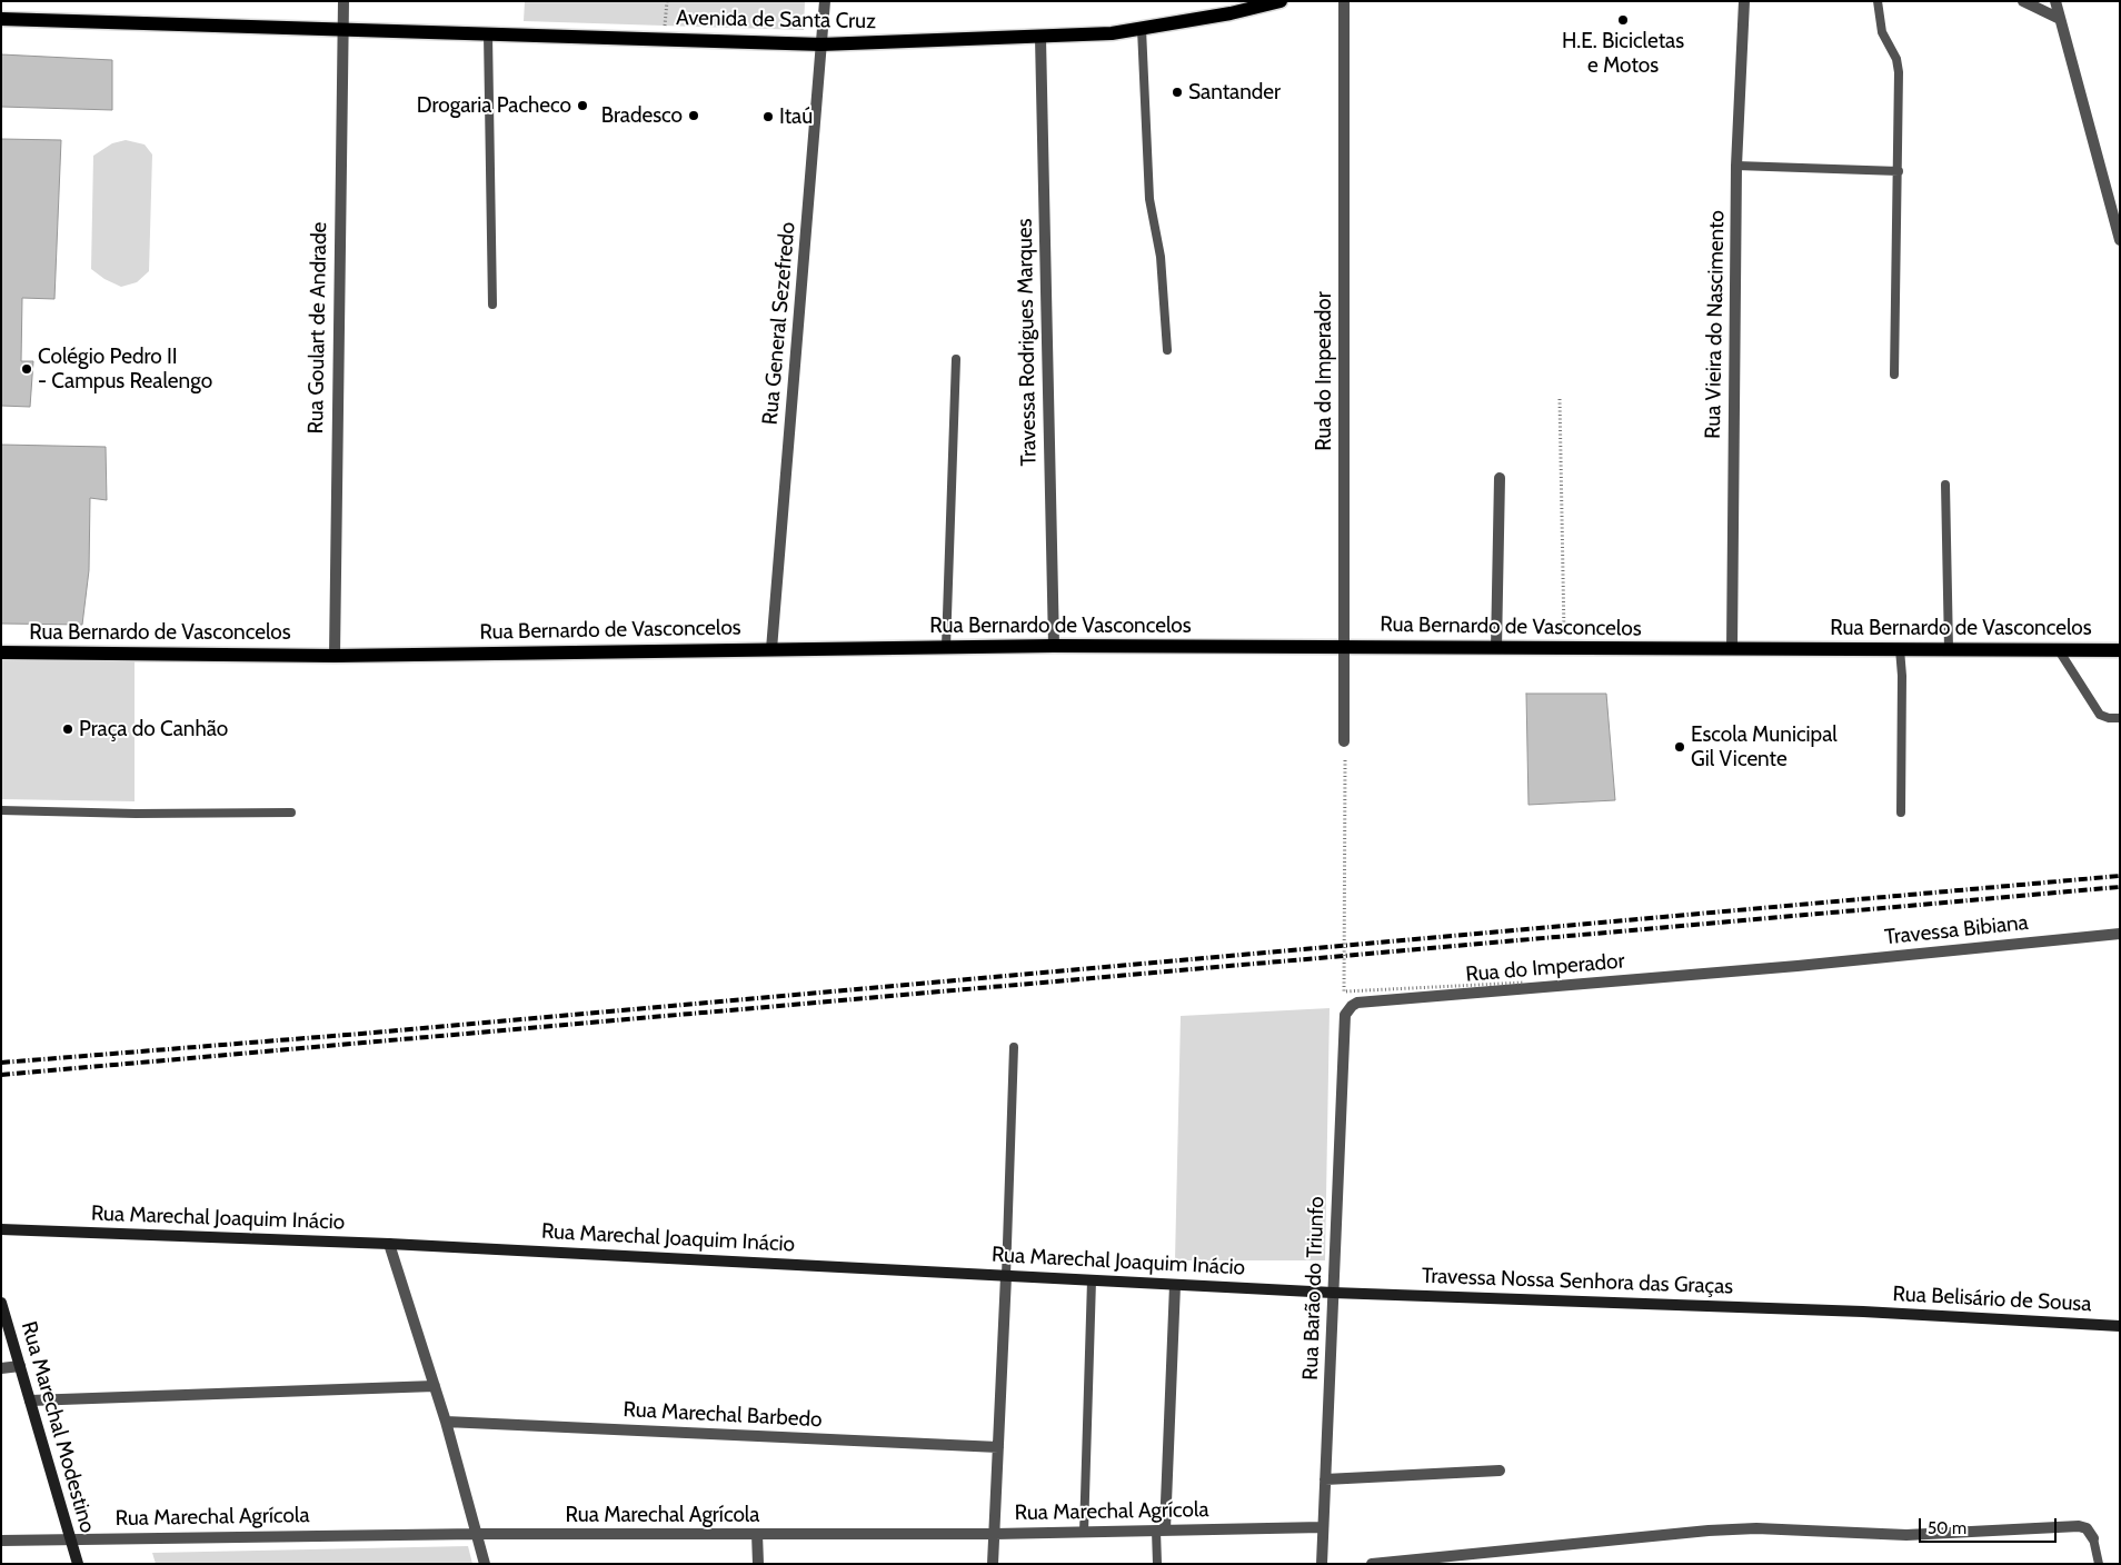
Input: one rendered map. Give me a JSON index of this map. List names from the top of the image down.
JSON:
{
  "streets": {
    "main road": ["Avenida de Santa Cruz", "Rua Bernardo de Vasconcelos"],
    "street": [
      "Rua General Sezefredo",
      "Rua Vieira do Nascimento",
      "Rua Goulart de Andrade",
      "Travessa Rodrigues Marques",
      "Rua do Imperador",
      "Travessa Bibiana",
      "Rua Marechal Joaquim Inácio",
      "Travessa Nossa Senhora das Graças",
      "Rua Barão do Triunfo",
      "Rua Belisário de Sousa",
      "Rua Marechal Barbedo",
      "Rua Marechal Modestino",
      "Rua Marechal Agrícola"
    ]
  },
  "crossings": [
    ["Avenida de Santa Cruz", "Rua General Sezefredo"],
    ["Avenida de Santa Cruz", "Rua Goulart de Andrade"],
    ["Avenida de Santa Cruz", "Travessa Rodrigues Marques"],
    ["Rua General Sezefredo", "Rua Bernardo de Vasconcelos"],
    ["Rua Vieira do Nascimento", "Rua Bernardo de Vasconcelos"],
    ["Rua Goulart de Andrade", "Rua Bernardo de Vasconcelos"],
    ["Travessa Rodrigues Marques", "Rua Bernardo de Vasconcelos"],
    ["Rua do Imperador", "Rua Bernardo de Vasconcelos"],
    ["Rua do Imperador", "Travessa Bibiana"],
    ["Rua do Imperador", "Rua Barão do Triunfo"],
    ["Rua Marechal Joaquim Inácio", "Travessa Nossa Senhora das Graças"],
    ["Rua Marechal Joaquim Inácio", "Rua Barão do Triunfo"],
    ["Travessa Nossa Senhora das Graças", "Rua Barão do Triunfo"],
    ["Travessa Nossa Senhora das Graças", "Rua Belisário de Sousa"],
    ["Rua Barão do Triunfo", "Rua Marechal Agrícola"],
    ["Rua Marechal Modestino", "Rua Marechal Agrícola"]
  ],
  "places": [
    "H.E. Bicicletas e Motos",
    "Santander",
    "Drogaria Pacheco",
    "Bradesco",
    "Itaú",
    "Colégio Pedro II - Campus Realengo",
    "Praça do Canhão",
    "Escola Municipal Gil Vicente"
  ],
  "scale_bar": "50 m"
}
